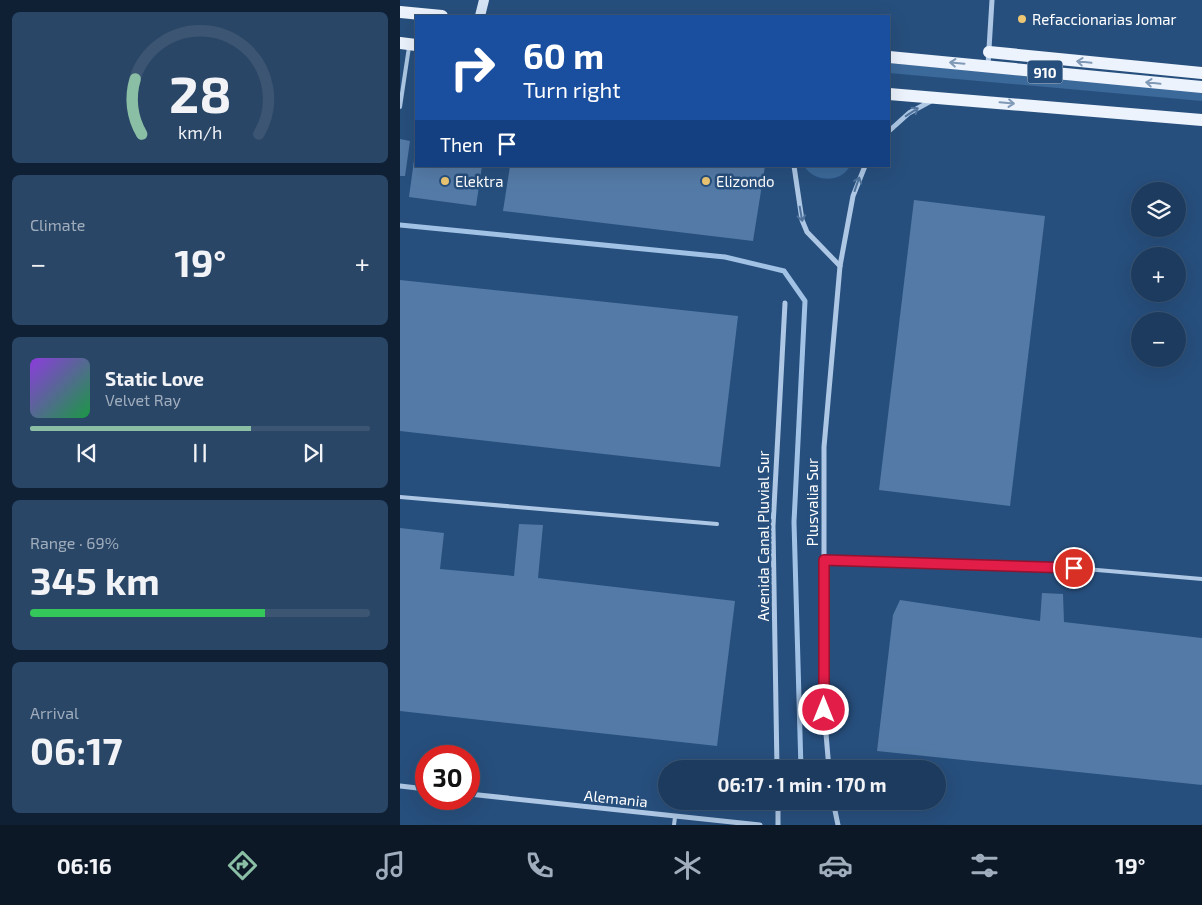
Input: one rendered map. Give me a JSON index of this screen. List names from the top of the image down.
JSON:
{
  "streets": {
    "main road": ["910"],
    "street": ["Plusvalia Sur", "Avenida Canal Pluvial Sur", "Alemania"]
  },
  "places": ["Refaccionarias Jomar", "Elektra", "Elizondo"],
  "page": {
    "turn": ["60 m", "Turn right"],
    "then": "Then",
    "tile": [
      "Climate",
      ["Range · 69%", "345 km"],
      ["Arrival", "06:17"]
    ],
    "map_buttons": ["+", "−"],
    "heat": ["−", "19°", "+"],
    "song": ["Static Love", "Velvet Ray"],
    "limit": "30",
    "trip": "06:17 · 1 min · 170 m",
    "tabs": ["06:16", "19°"],
    "gauge": ["28", "km/h"]
  }
}
